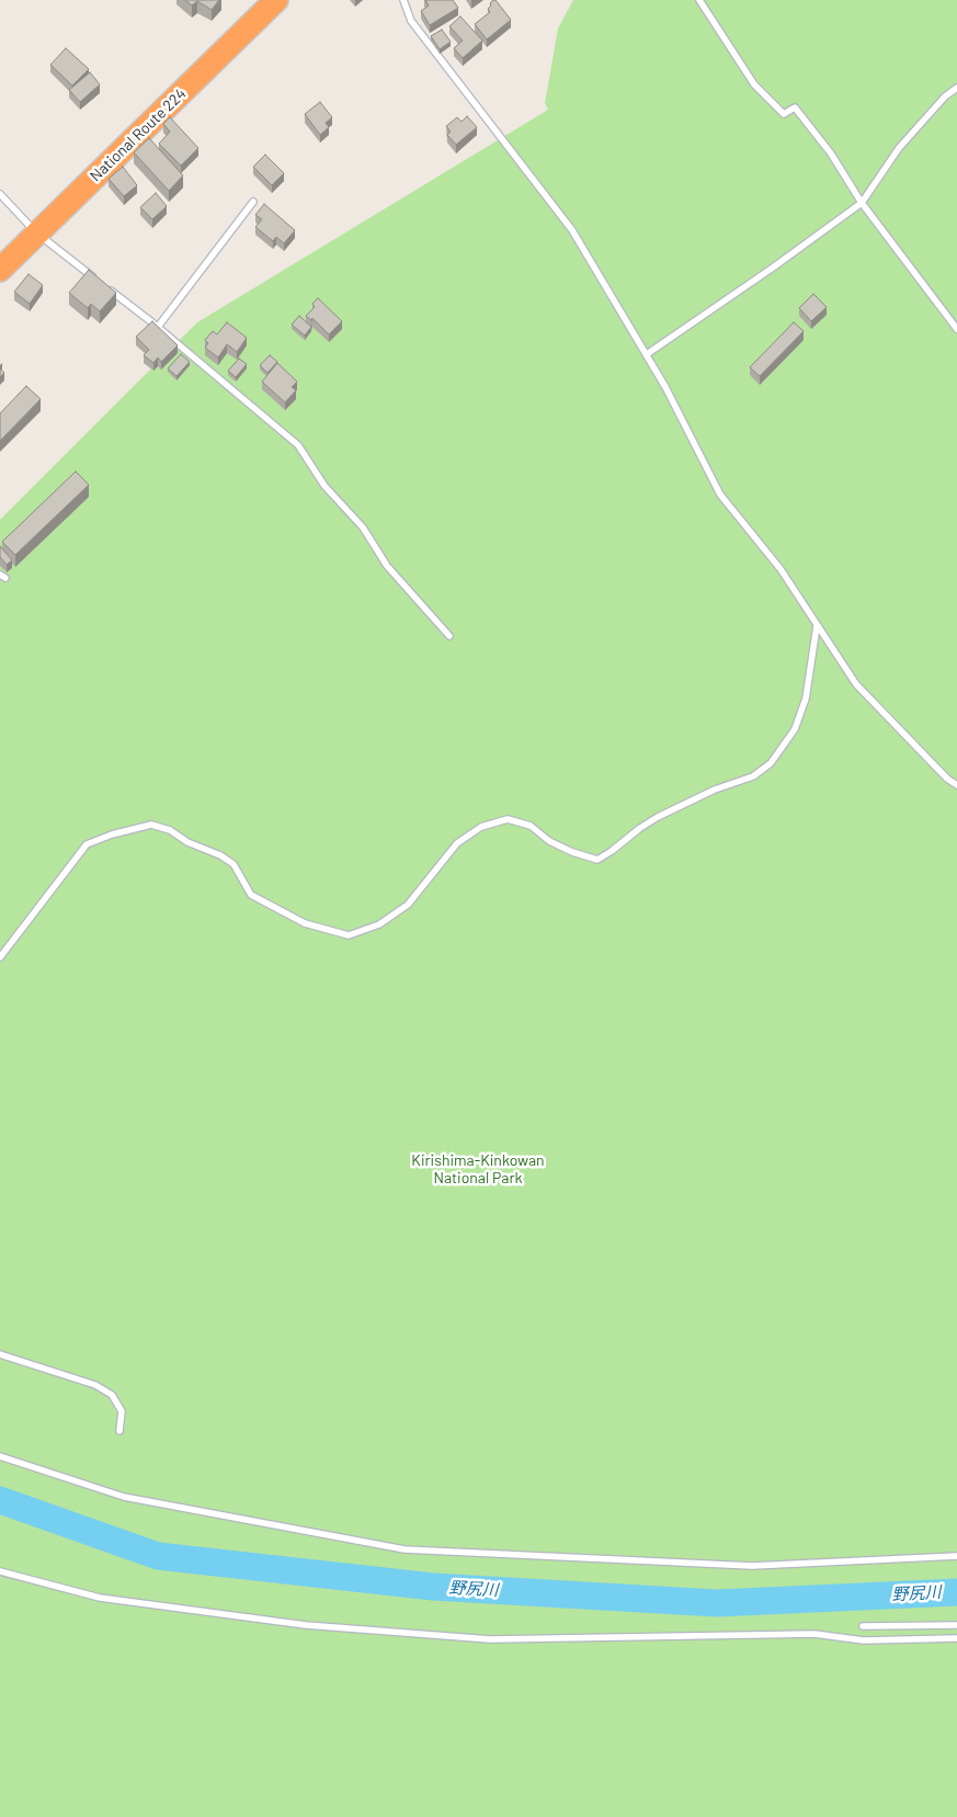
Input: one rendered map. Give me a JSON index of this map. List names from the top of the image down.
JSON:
{
  "streets": {
    "highway": ["National Route 224"]
  },
  "water": ["野尻川"],
  "parks": ["Kirishima-Kinkowan National Park"]
}
